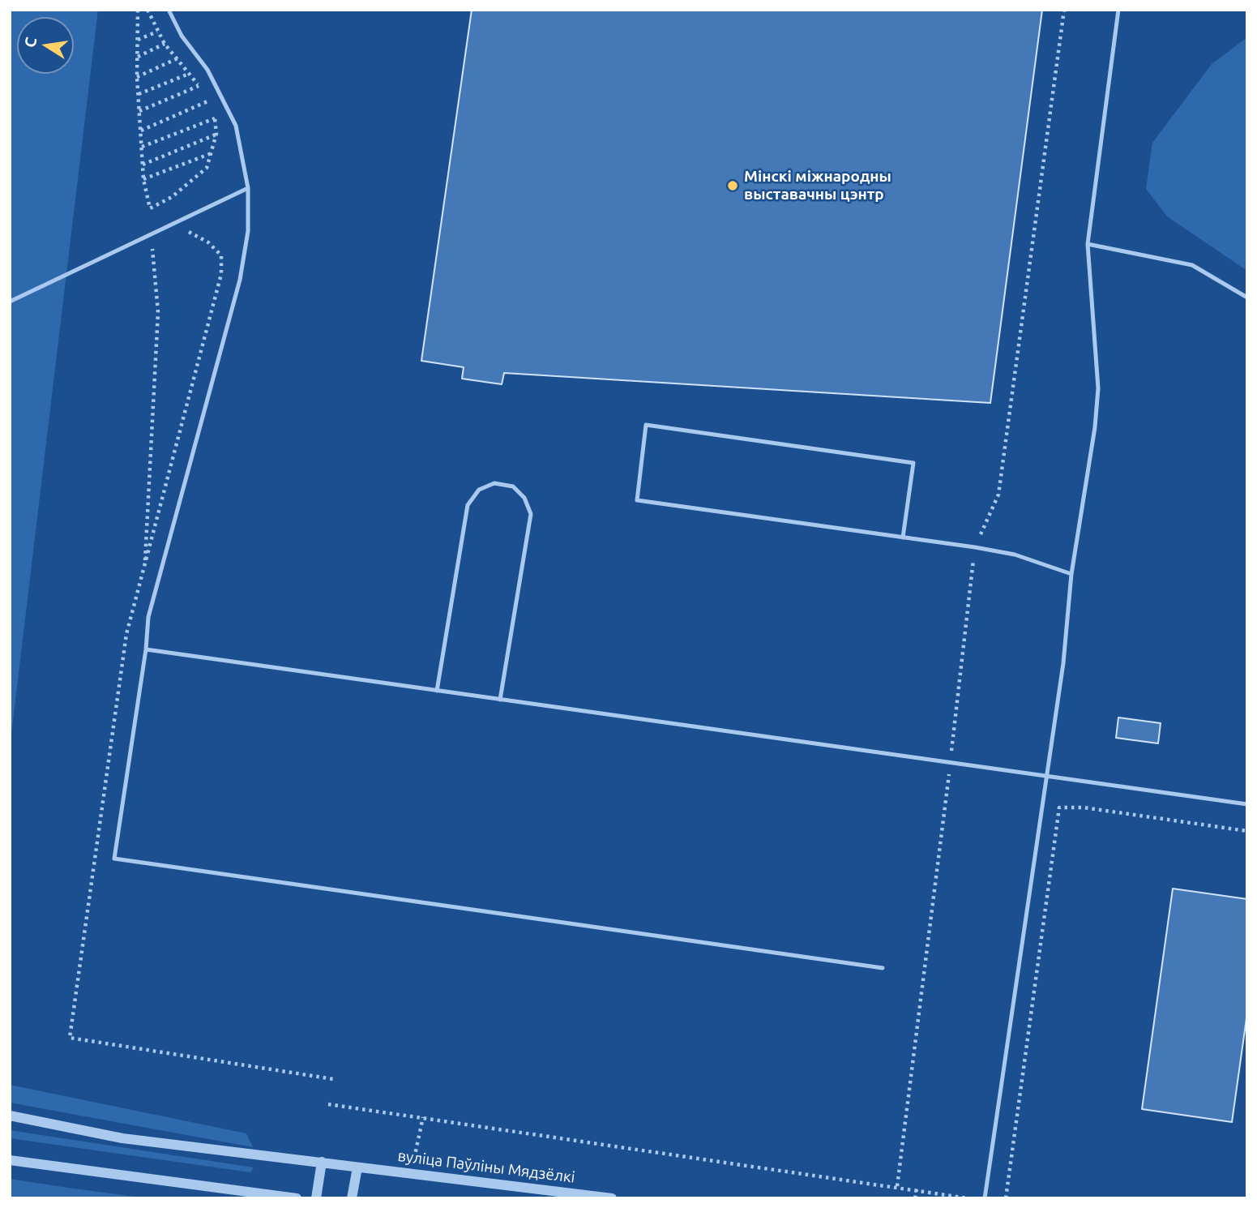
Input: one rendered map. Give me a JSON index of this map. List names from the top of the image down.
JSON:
{
  "streets": {
    "street": ["вуліца Паўліны Мядзёлкі"]
  },
  "places": ["Мінскі міжнародны выставачны цэнтр"],
  "north": "left"
}
